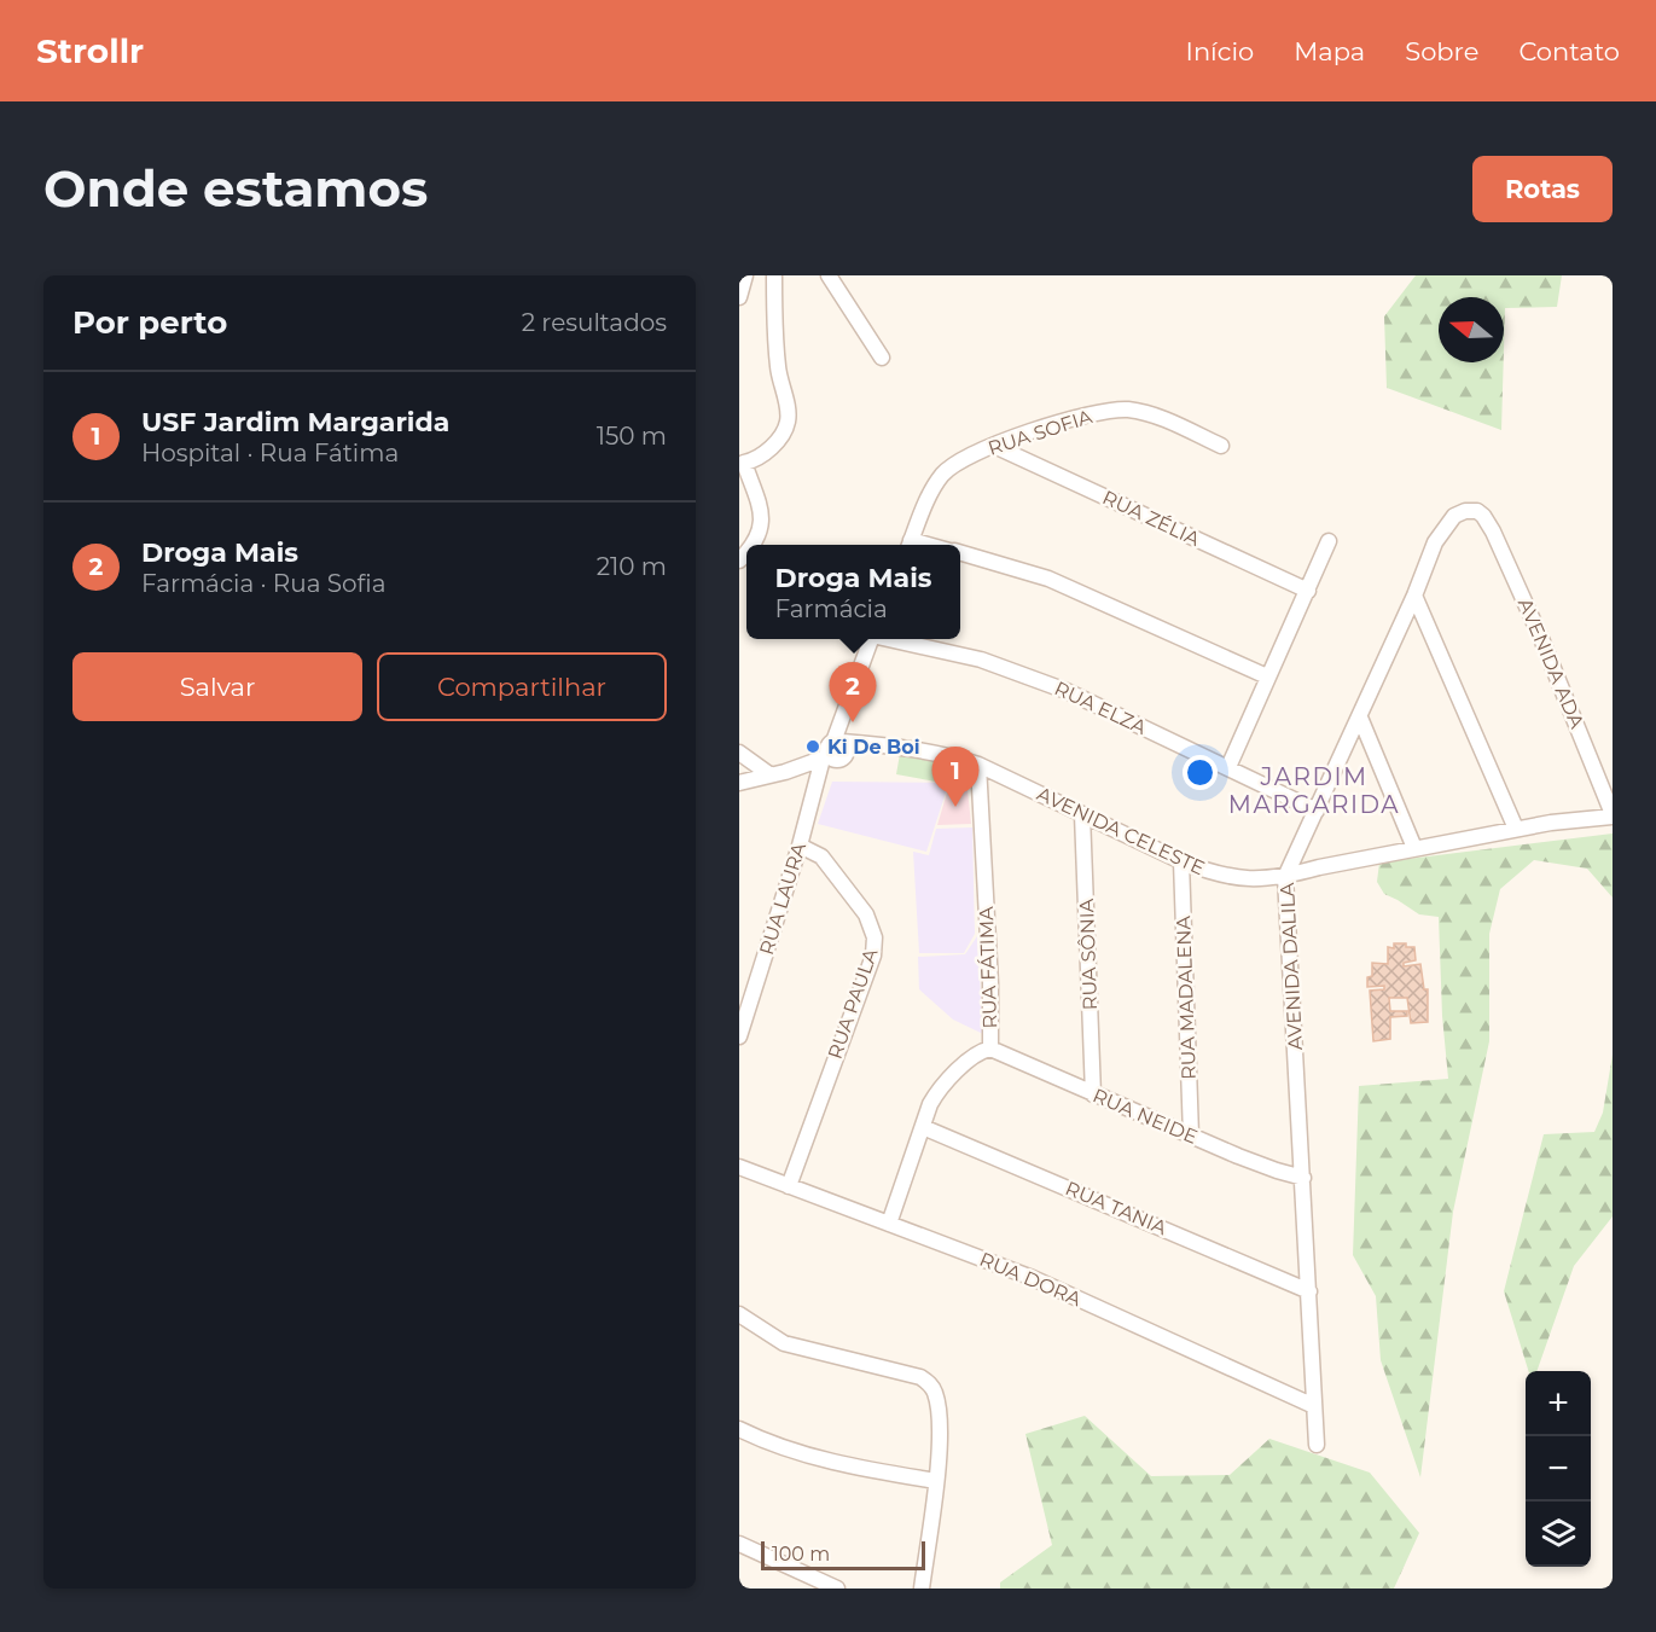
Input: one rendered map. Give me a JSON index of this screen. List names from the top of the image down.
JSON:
{
  "streets": {
    "street": [
      "RUA SOFIA",
      "RUA ZÉLIA",
      "AVENIDA ADA",
      "RUA ELZA",
      "AVENIDA CELESTE",
      "RUA LAURA",
      "RUA SÔNIA",
      "AVENIDA DALILA",
      "RUA FÁTIMA",
      "RUA MADALENA",
      "RUA PAULA",
      "RUA NEIDE",
      "RUA TANIA",
      "RUA DORA"
    ]
  },
  "crossings": [
    ["RUA SOFIA", "RUA ZÉLIA"],
    ["AVENIDA ADA", "AVENIDA CELESTE"],
    ["AVENIDA ADA", "AVENIDA DALILA"],
    ["RUA ELZA", "AVENIDA DALILA"],
    ["AVENIDA CELESTE", "RUA LAURA"],
    ["AVENIDA CELESTE", "RUA SÔNIA"],
    ["AVENIDA CELESTE", "AVENIDA DALILA"],
    ["AVENIDA CELESTE", "RUA FÁTIMA"],
    ["AVENIDA CELESTE", "RUA MADALENA"],
    ["RUA LAURA", "RUA PAULA"],
    ["RUA SÔNIA", "RUA NEIDE"],
    ["AVENIDA DALILA", "RUA NEIDE"],
    ["AVENIDA DALILA", "RUA TANIA"],
    ["AVENIDA DALILA", "RUA DORA"],
    ["RUA FÁTIMA", "RUA NEIDE"],
    ["RUA FÁTIMA", "RUA TANIA"],
    ["RUA FÁTIMA", "RUA DORA"],
    ["RUA MADALENA", "RUA NEIDE"],
    ["RUA PAULA", "RUA DORA"]
  ],
  "districts": ["JARDIM MARGARIDA"],
  "places": ["Ki De Boi"],
  "scale_bar": "100 m",
  "north": "left",
  "page": {
    "header": "Strollr",
    "nav": [
      "Início",
      "Mapa",
      "Sobre",
      "Contato"
    ],
    "buttons": [
      "Rotas",
      ["Salvar", "Compartilhar"]
    ],
    "title": "Onde estamos",
    "heading": ["Por perto", "2 resultados"],
    "list": [
      {
        "mark": "1",
        "name": "USF Jardim Margarida",
        "note": "Hospital · Rua Fátima",
        "value": "150 m"
      },
      {
        "mark": "2",
        "name": "Droga Mais",
        "note": "Farmácia · Rua Sofia",
        "value": "210 m"
      }
    ],
    "popup": ["Droga Mais", "Farmácia"],
    "pins": ["2", "1"],
    "map_buttons": ["+", "−"],
    "scale": "100 m"
  }
}
